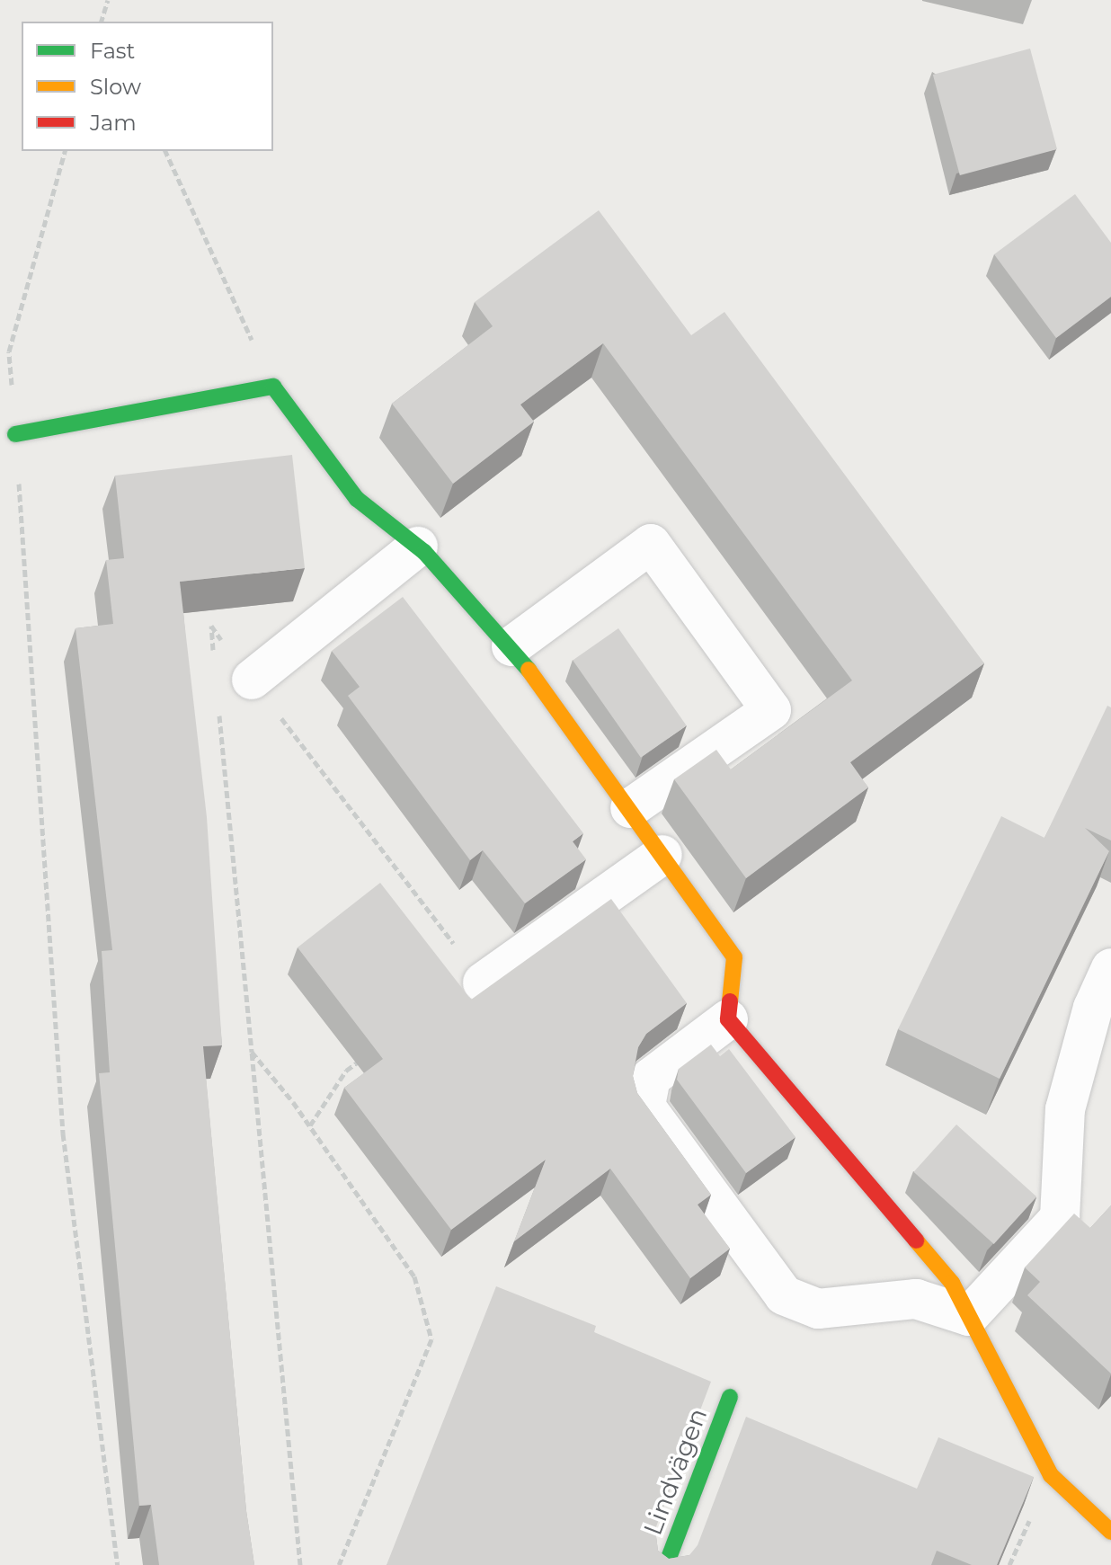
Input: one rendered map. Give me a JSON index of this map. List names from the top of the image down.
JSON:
{
  "streets": {
    "street": ["Lindvägen"]
  },
  "legend": ["Fast", "Slow", "Jam"]
}
